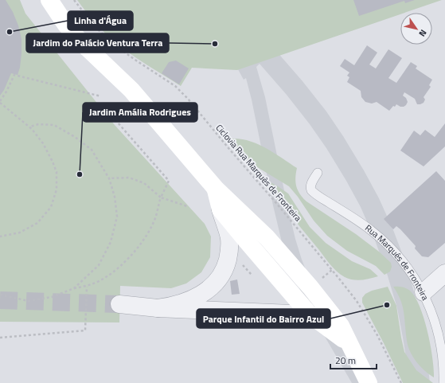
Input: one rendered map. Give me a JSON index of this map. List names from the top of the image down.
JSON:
{
  "streets": {
    "lane": ["Rua Marquês de Fronteira"],
    "path": ["Ciclovia Rua Marquês de Fronteira"]
  },
  "places": [
    "Linha d'Água",
    "Jardim do Palácio Ventura Terra",
    "Jardim Amália Rodrigues",
    "Parque Infantil do Bairro Azul"
  ],
  "scale_bar": "20 m",
  "north": "bottom right"
}
